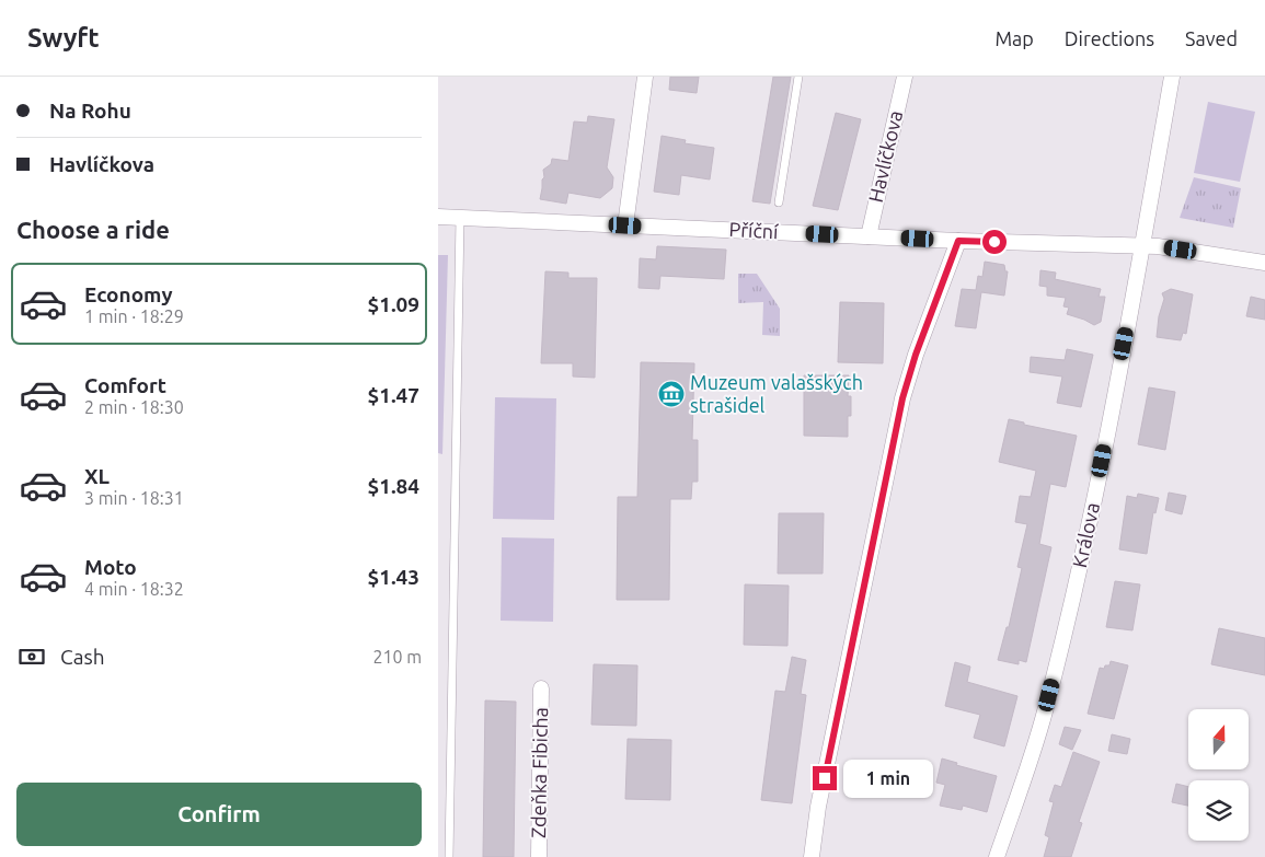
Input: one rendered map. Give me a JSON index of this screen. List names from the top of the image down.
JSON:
{
  "streets": {
    "street": [
      "Havlíčkova",
      "Příční",
      "Králova",
      "Zdeňka Fibicha"
    ]
  },
  "crossings": [
    ["Havlíčkova", "Příční"],
    ["Příční", "Králova"]
  ],
  "places": {
    "museum": ["Muzeum valašských strašidel"]
  },
  "north": "top",
  "page": {
    "header": "Swyft",
    "nav": ["Map", "Directions", "Saved"],
    "banner": ["Na Rohu", "Havlíčkova"],
    "heading": "Choose a ride",
    "list": [
      {
        "name": "Economy",
        "note": "1 min · 18:29",
        "value": "$1.09"
      },
      {
        "name": "Comfort",
        "note": "2 min · 18:30",
        "value": "$1.47"
      },
      {
        "name": "XL",
        "note": "3 min · 18:31",
        "value": "$1.84"
      },
      {
        "name": "Moto",
        "note": "4 min · 18:32",
        "value": "$1.43"
      }
    ],
    "pay": ["Cash", "210 m"],
    "bubble": "1 min",
    "buttons": "Confirm"
  }
}
